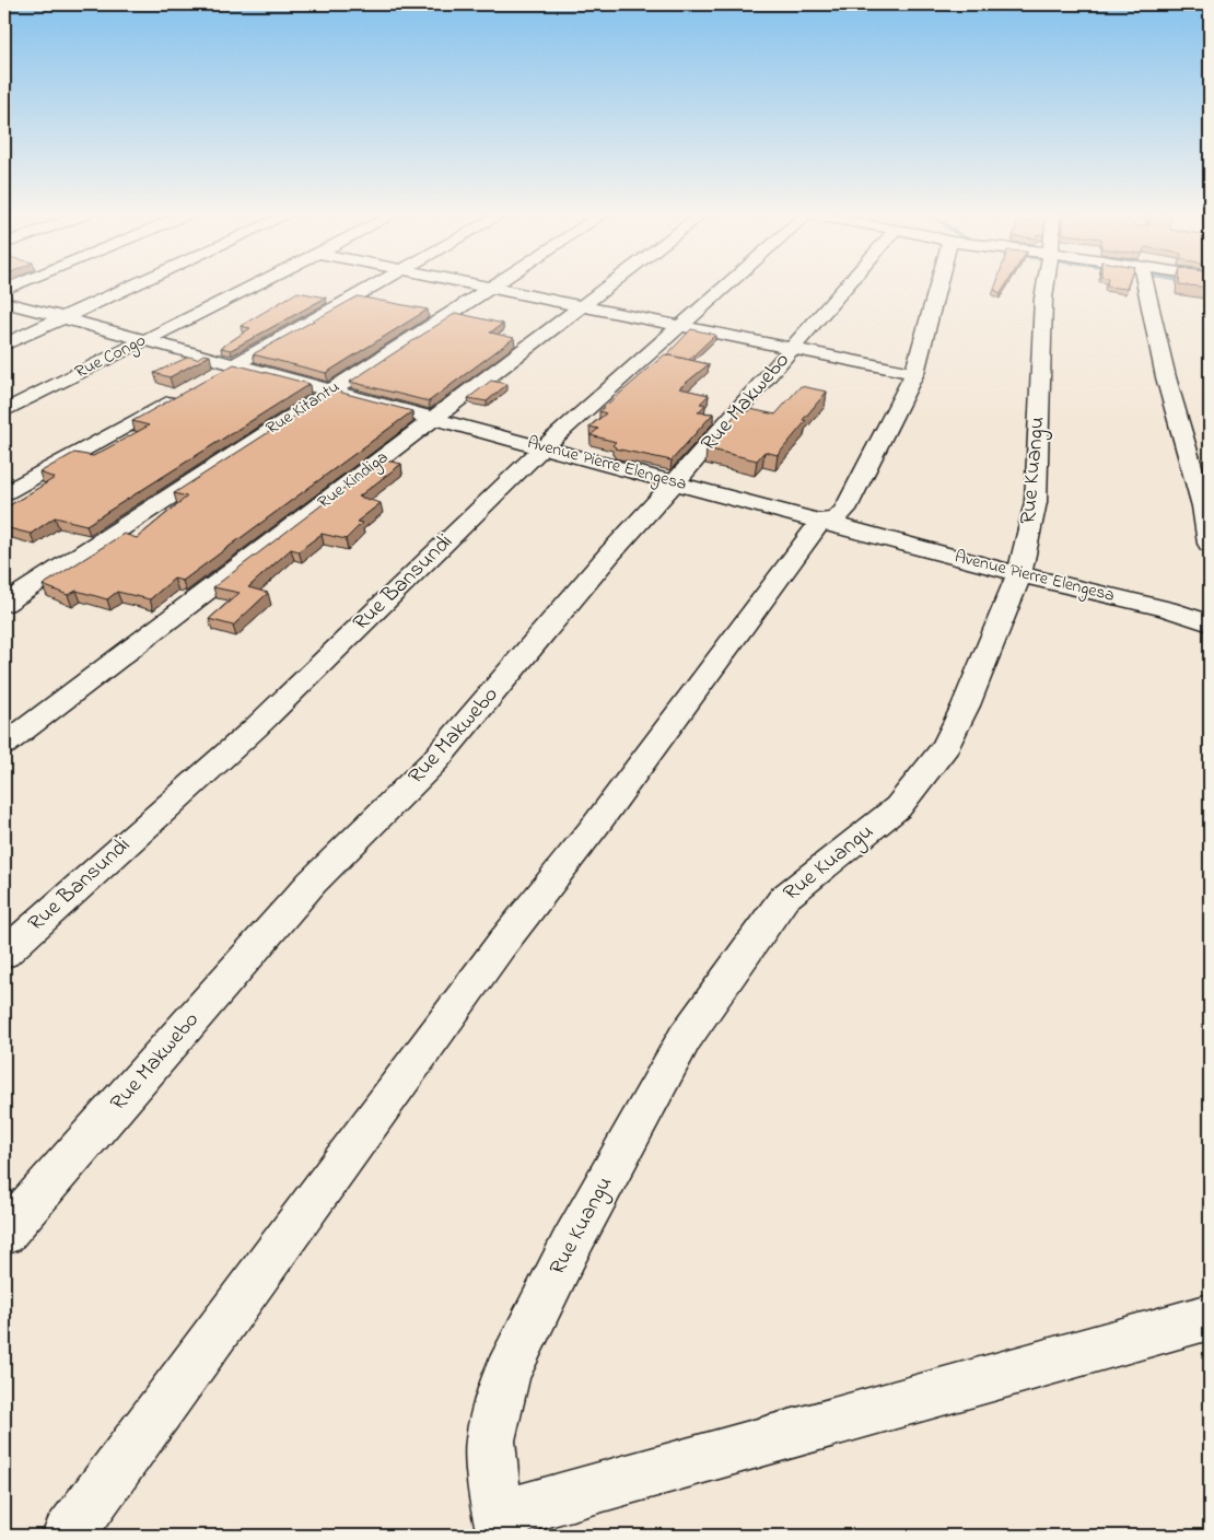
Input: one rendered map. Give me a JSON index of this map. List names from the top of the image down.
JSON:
{
  "streets": {
    "street": [
      "Rue Congo",
      "Rue Makwebo",
      "Rue Kitantu",
      "Avenue Pierre Elengesa",
      "Rue Kuangu",
      "Rue Kindiga",
      "Rue Bansundi"
    ]
  },
  "crossings": [
    ["Rue Congo", "Avenue Pierre Elengesa"],
    ["Rue Makwebo", "Avenue Pierre Elengesa"],
    ["Rue Kitantu", "Avenue Pierre Elengesa"],
    ["Avenue Pierre Elengesa", "Rue Kuangu"],
    ["Avenue Pierre Elengesa", "Rue Kindiga"],
    ["Avenue Pierre Elengesa", "Rue Bansundi"]
  ]
}
